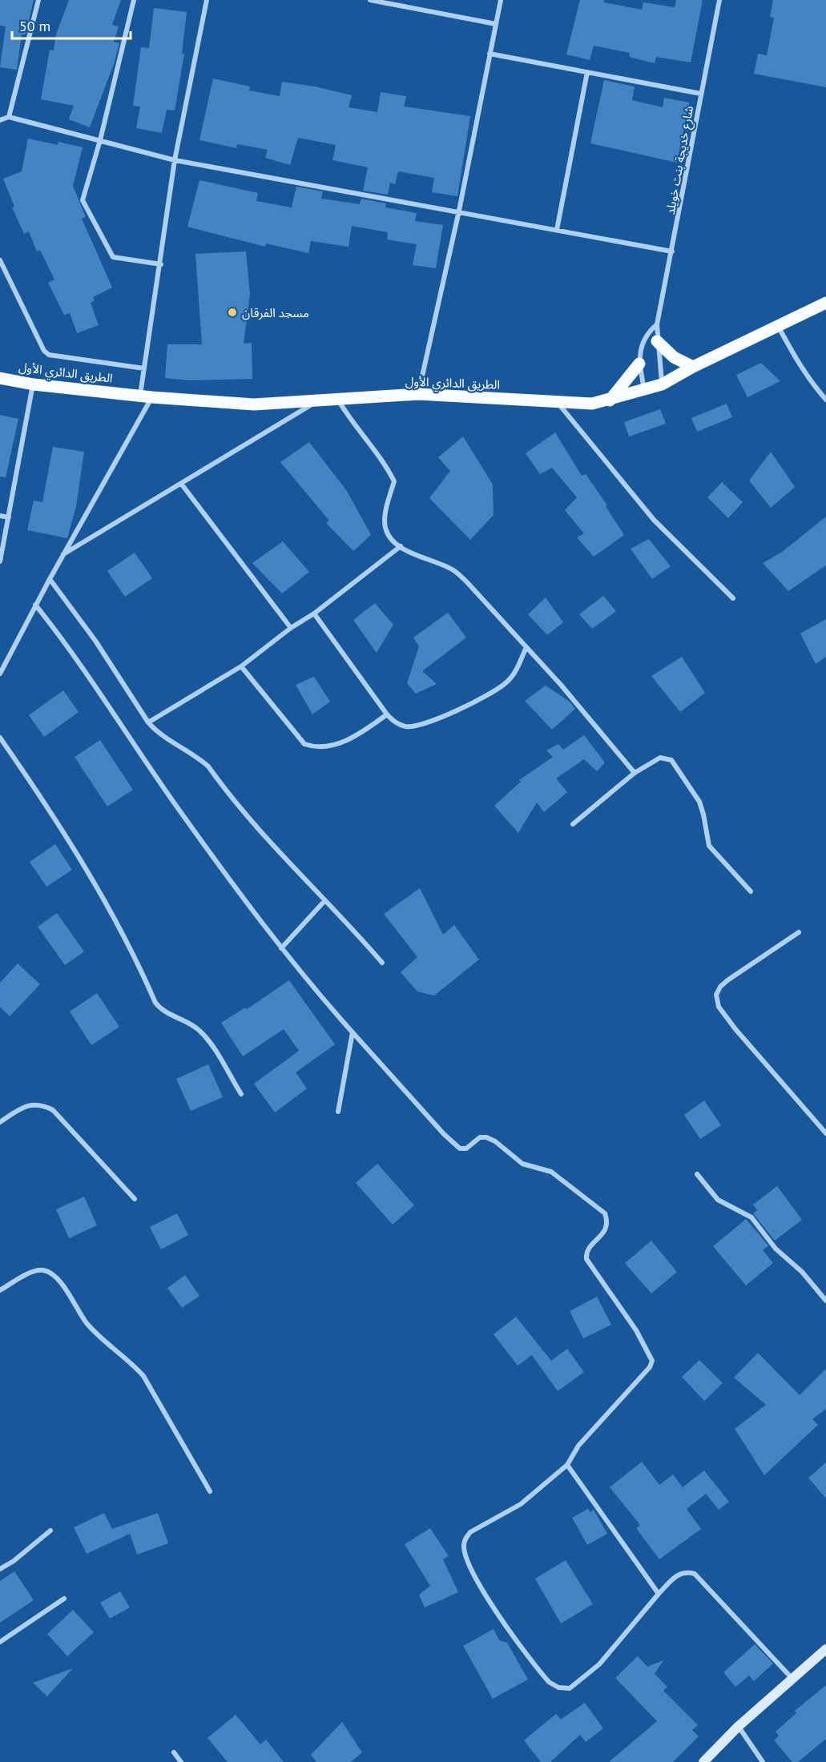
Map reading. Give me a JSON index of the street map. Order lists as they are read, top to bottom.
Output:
{
  "streets": {
    "main road": ["الطريق الدائري الأول"],
    "street": ["شارع خديجة بنت خويلد"]
  },
  "places": ["مسجد الفرقان"],
  "scale_bar": "50 m"
}
